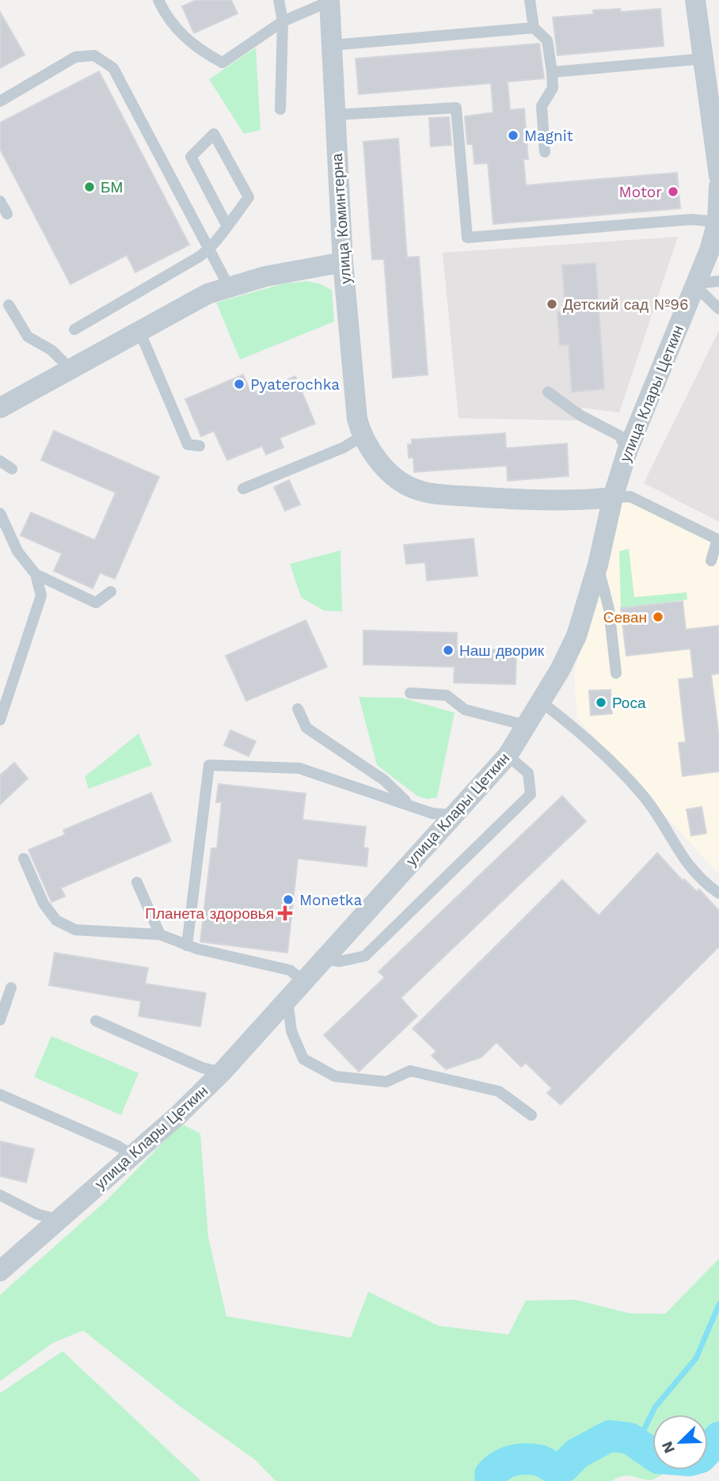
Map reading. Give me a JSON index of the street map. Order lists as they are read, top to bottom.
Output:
{
  "streets": {
    "street": ["улица Коминтерна", "улица Клары Цеткин"]
  },
  "places": {
    "other": [
      "Magnit",
      "БМ",
      "Motor",
      "Детский сад №96",
      "Pyaterochka",
      "Севан",
      "Наш дворик",
      "Роса",
      "Monetka"
    ],
    "health": ["Планета здоровья"]
  },
  "north": "bottom left"
}
